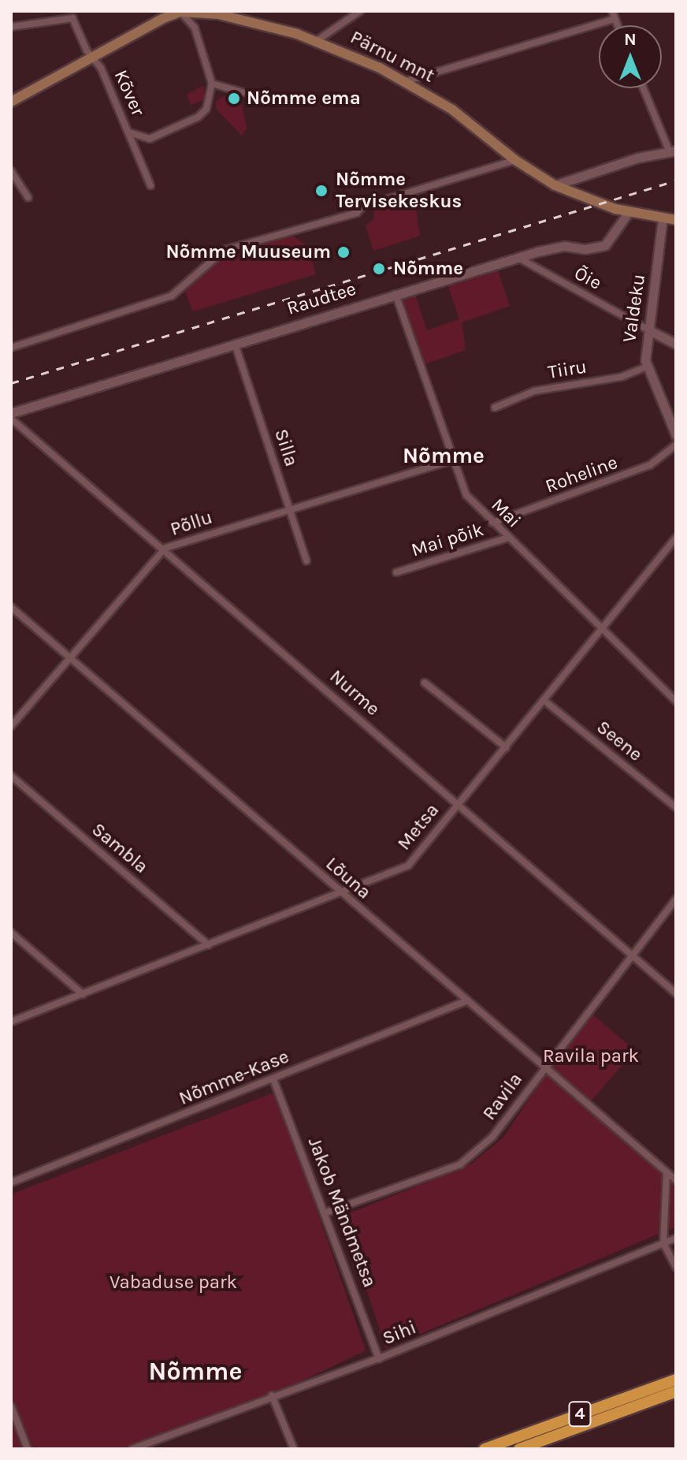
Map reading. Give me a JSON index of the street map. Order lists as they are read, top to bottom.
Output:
{
  "streets": {
    "highway": ["4"],
    "main road": ["Pärnu mnt"],
    "street": [
      "Kõver",
      "Õie",
      "Raudtee",
      "Valdeku",
      "Tiiru",
      "Silla",
      "Roheline",
      "Mai",
      "Põllu",
      "Mai põik",
      "Nurme",
      "Seene",
      "Metsa",
      "Sambla",
      "Lõuna",
      "Nõmme-Kase",
      "Ravila",
      "Jakob Mändmetsa",
      "Sihi"
    ]
  },
  "crossings": [
    ["Pärnu mnt", "Kõver"],
    ["Pärnu mnt", "Raudtee"],
    ["Pärnu mnt", "Valdeku"],
    ["Õie", "Raudtee"],
    ["Õie", "Valdeku"],
    ["Raudtee", "Silla"],
    ["Raudtee", "Mai"],
    ["Valdeku", "Tiiru"],
    ["Silla", "Põllu"],
    ["Roheline", "Mai"],
    ["Mai", "Põllu"],
    ["Mai", "Mai põik"],
    ["Mai", "Metsa"],
    ["Põllu", "Nurme"],
    ["Põllu", "Lõuna"],
    ["Nurme", "Metsa"],
    ["Nurme", "Ravila"],
    ["Seene", "Metsa"],
    ["Metsa", "Sambla"],
    ["Metsa", "Lõuna"],
    ["Lõuna", "Nõmme-Kase"],
    ["Lõuna", "Ravila"],
    ["Nõmme-Kase", "Jakob Mändmetsa"],
    ["Ravila", "Jakob Mändmetsa"],
    ["Jakob Mändmetsa", "Sihi"]
  ],
  "districts": ["Nõmme", "Nõmme"],
  "parks": ["Ravila park", "Vabaduse park"],
  "places": [
    "Nõmme ema",
    "Nõmme Tervisekeskus",
    "Nõmme Muuseum",
    "Nõmme"
  ],
  "north": "top"
}
